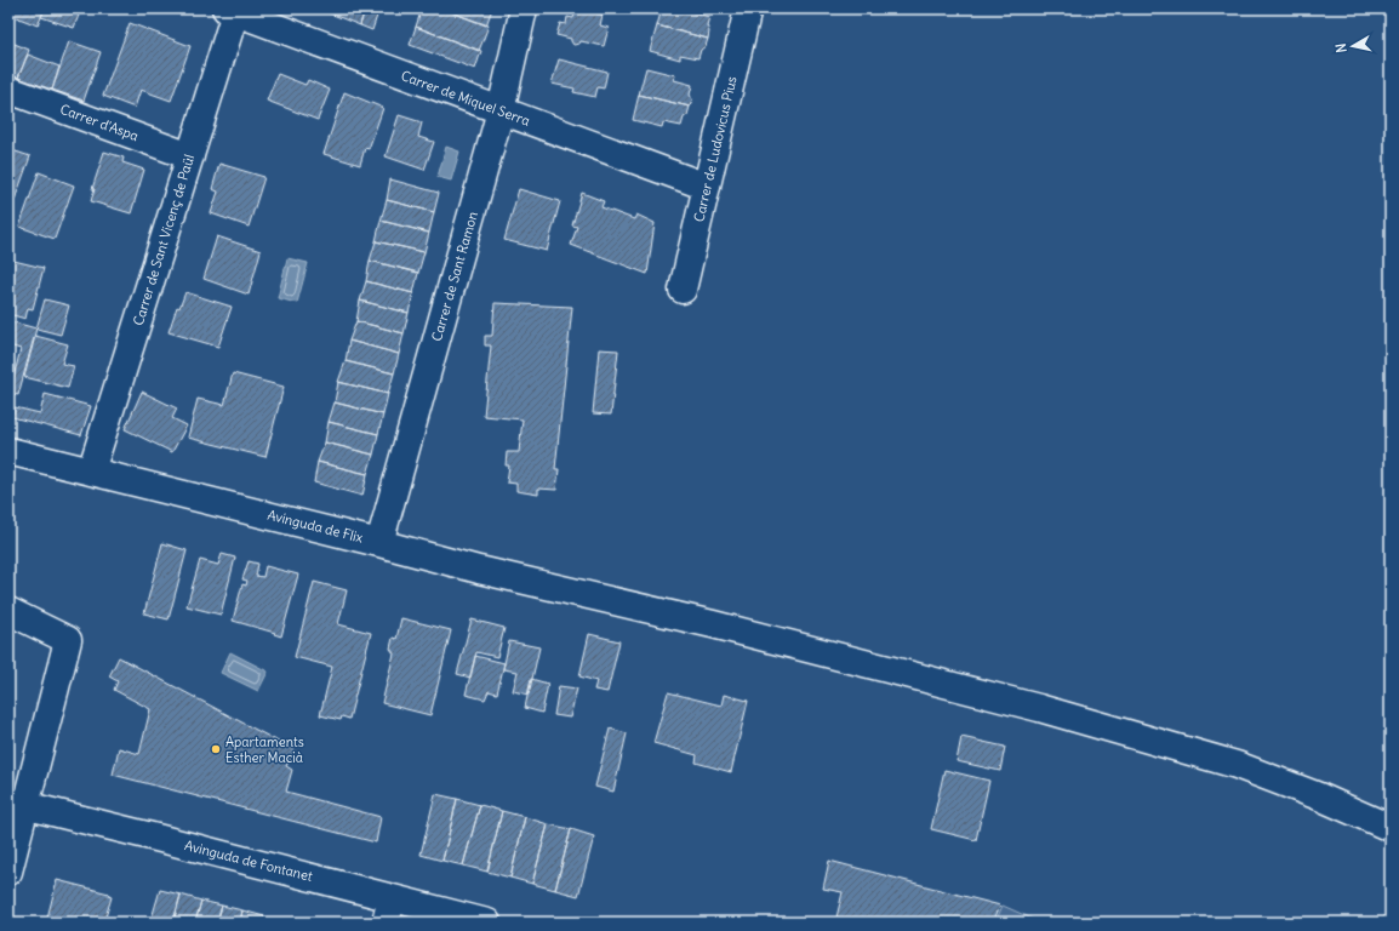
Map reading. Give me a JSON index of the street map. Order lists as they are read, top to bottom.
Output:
{
  "streets": {
    "street": [
      "Carrer de Miquel Serra",
      "Carrer d'Aspa",
      "Carrer de Ludovicus Pius",
      "Carrer de Sant Vicenç de Paül",
      "Carrer de Sant Ramon",
      "Avinguda de Flix",
      "Avinguda de Fontanet"
    ]
  },
  "crossings": [
    ["Carrer de Miquel Serra", "Carrer de Ludovicus Pius"],
    ["Carrer de Miquel Serra", "Carrer de Sant Vicenç de Paül"],
    ["Carrer de Miquel Serra", "Carrer de Sant Ramon"],
    ["Carrer d'Aspa", "Carrer de Sant Vicenç de Paül"],
    ["Carrer de Sant Vicenç de Paül", "Avinguda de Flix"],
    ["Carrer de Sant Ramon", "Avinguda de Flix"]
  ],
  "places": ["Apartaments Esther Macià"],
  "north": "left"
}
